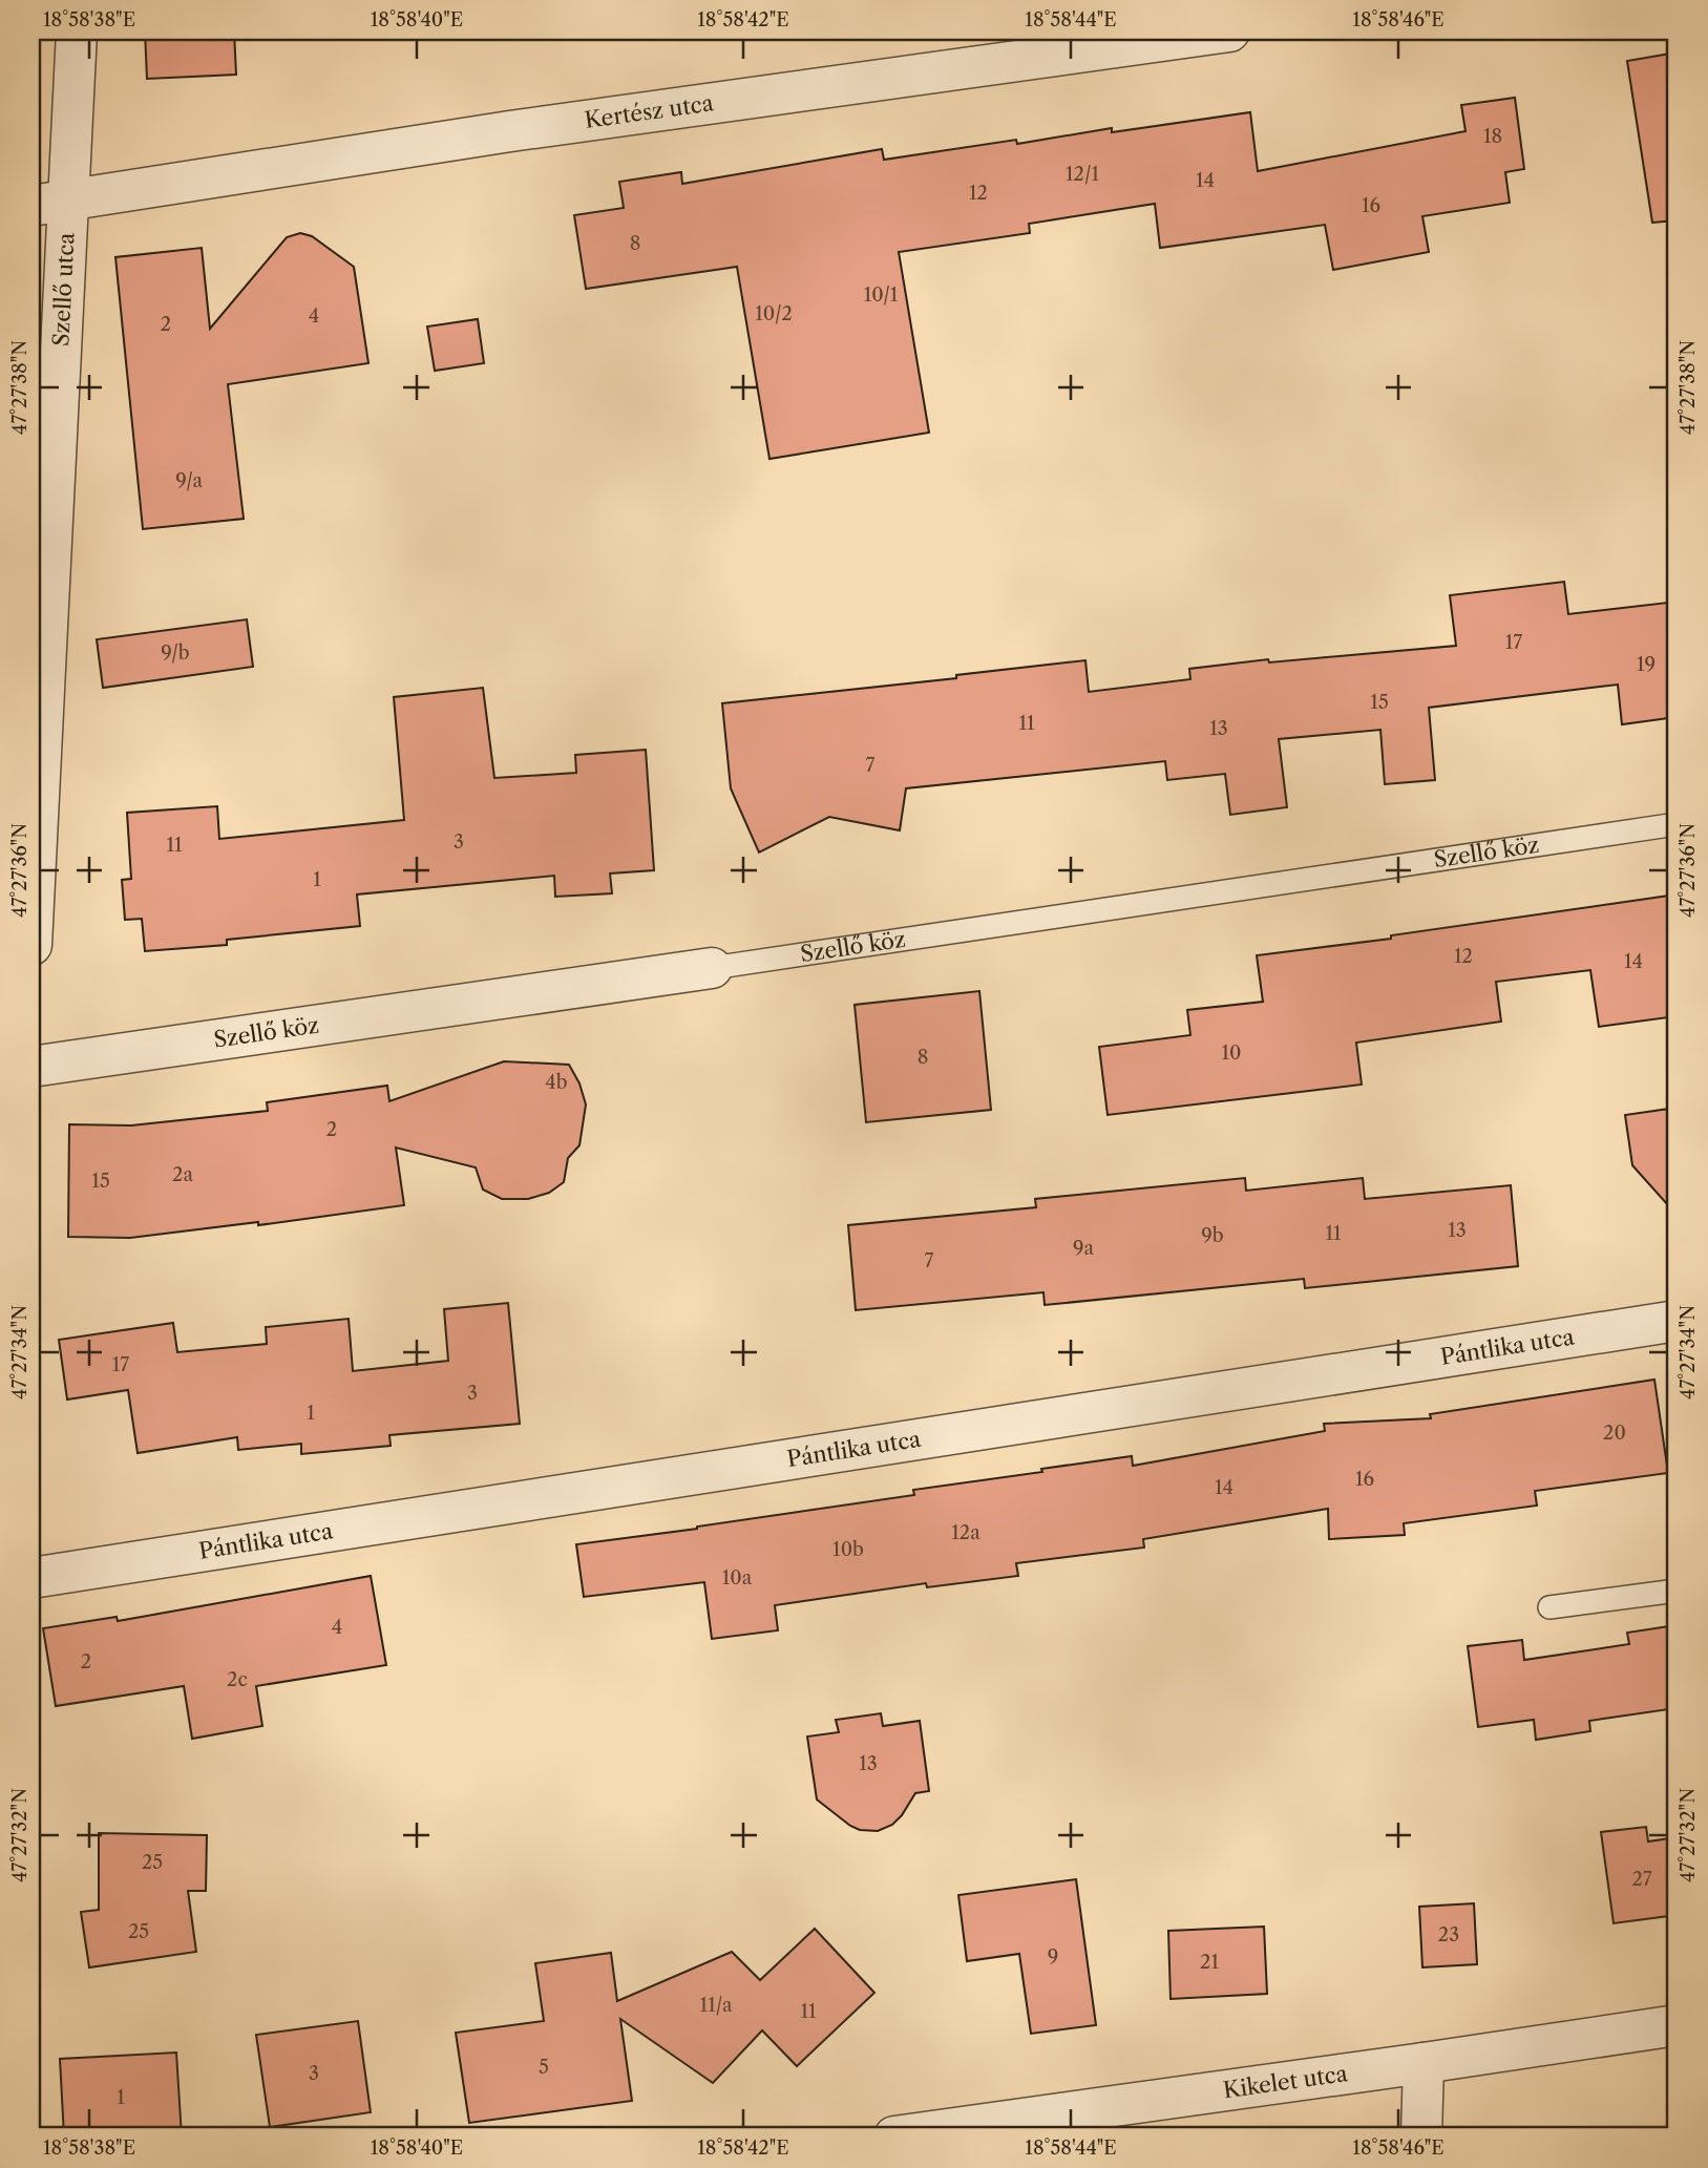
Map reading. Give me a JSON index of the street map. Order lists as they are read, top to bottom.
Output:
{
  "streets": {
    "street": [
      "Kertész utca",
      "Szellő utca",
      "Szellő köz",
      "Pántlika utca",
      "Kikelet utca"
    ]
  },
  "crossings": [
    ["Kertész utca", "Szellő utca"]
  ],
  "house_numbers": [
    "18",
    "12/1",
    "14",
    "12",
    "16",
    "8",
    "10/1",
    "10/2",
    "4",
    "2",
    "9/a",
    "17",
    "9/b",
    "19",
    "15",
    "11",
    "13",
    "7",
    "3",
    "11",
    "1",
    "12",
    "14",
    "10",
    "8",
    "4b",
    "2",
    "2a",
    "15",
    "13",
    "11",
    "9b",
    "9a",
    "7",
    "17",
    "3",
    "1",
    "20",
    "16",
    "14",
    "12a",
    "10b",
    "10a",
    "4",
    "2",
    "2c",
    "13",
    "25",
    "27",
    "25",
    "23",
    "9",
    "21",
    "11/a",
    "11",
    "5",
    "3",
    "1"
  ],
  "coordinates": [
    "18°58'38\"E",
    "18°58'40\"E",
    "18°58'42\"E",
    "18°58'44\"E",
    "18°58'46\"E",
    "47°27'38\"N",
    "47°27'36\"N",
    "47°27'34\"N",
    "47°27'32\"N"
  ]
}
